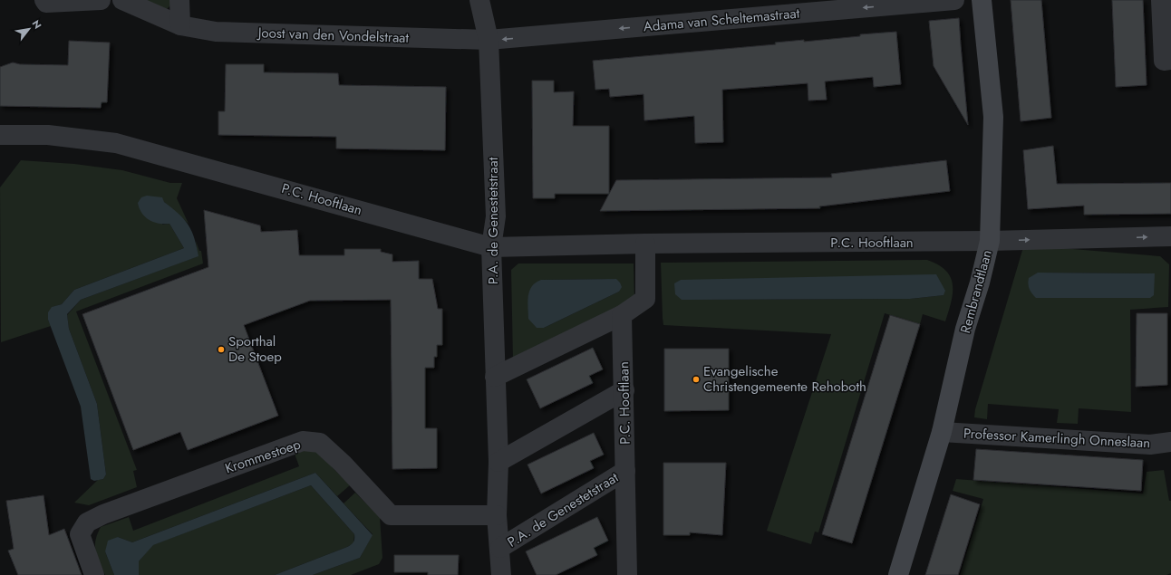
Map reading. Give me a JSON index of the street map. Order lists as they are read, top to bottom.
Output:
{
  "streets": {
    "street": [
      "Adama van Scheltemastraat",
      "Joost van den Vondelstraat",
      "P.C. Hooftlaan",
      "P.A. de Genestetstraat",
      "Rembrandtlaan",
      "Professor Kamerlingh Onneslaan",
      "Krommestoep"
    ]
  },
  "crossings": [
    ["Adama van Scheltemastraat", "Joost van den Vondelstraat"],
    ["Adama van Scheltemastraat", "P.A. de Genestetstraat"],
    ["Joost van den Vondelstraat", "P.A. de Genestetstraat"],
    ["P.C. Hooftlaan", "P.A. de Genestetstraat"],
    ["P.C. Hooftlaan", "Rembrandtlaan"],
    ["P.A. de Genestetstraat", "Krommestoep"],
    ["Rembrandtlaan", "Professor Kamerlingh Onneslaan"]
  ],
  "one_way": ["Adama van Scheltemastraat"],
  "places": ["Sporthal De Stoep", "Evangelische Christengemeente Rehoboth"],
  "north": "top right"
}
